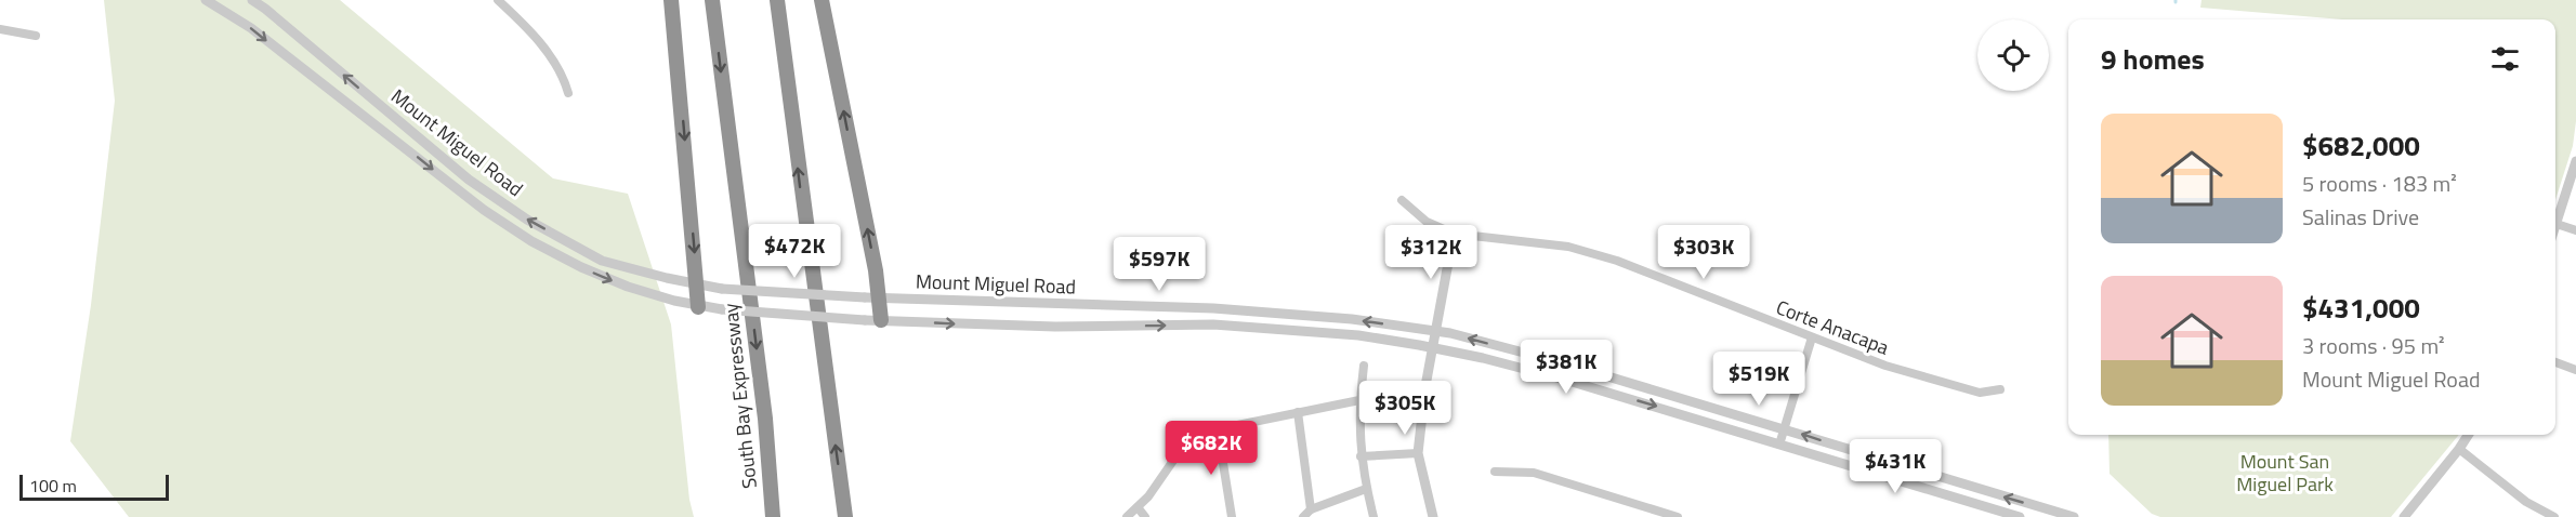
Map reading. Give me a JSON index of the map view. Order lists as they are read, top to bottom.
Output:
{
  "streets": {
    "highway": ["South Bay Expressway"],
    "street": ["Mount Miguel Road", "Corte Anacapa"]
  },
  "parks": ["Mount San Miguel Park"],
  "scale_bar": "100 m",
  "page": {
    "heading": "9 homes",
    "list": [
      {
        "name": "$682,000",
        "note": "5 rooms · 183 m² · Salinas Drive"
      },
      {
        "name": "$431,000",
        "note": "3 rooms · 95 m² · Mount Miguel Road"
      }
    ],
    "price": [
      "$472K",
      "$312K",
      "$303K",
      "$597K",
      "$381K",
      "$519K",
      "$305K",
      "$682K",
      "$431K"
    ],
    "scale": "100 m"
  }
}
